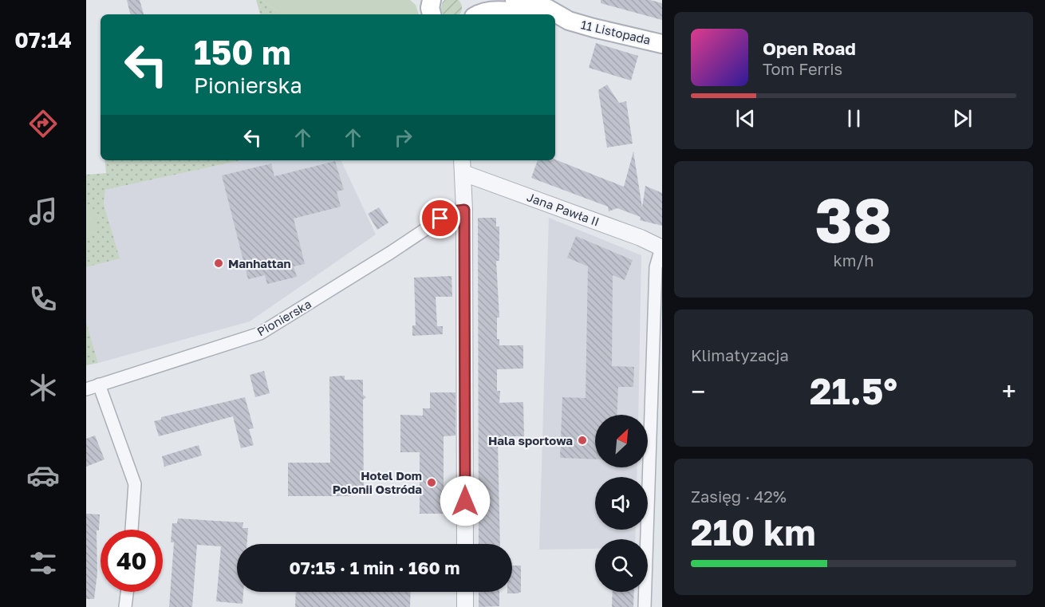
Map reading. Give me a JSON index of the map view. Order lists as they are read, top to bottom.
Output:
{
  "streets": {
    "main road": ["11 Listopada"],
    "street": ["Jana Pawła II", "Pionierska"]
  },
  "places": ["Manhattan", "Hala sportowa", "Hotel Dom Polonii Ostróda"],
  "north": "top right",
  "page": {
    "tabs": "07:14",
    "turn": ["150 m", "Pionierska"],
    "song": ["Open Road", "Tom Ferris"],
    "tile": [
      ["38", "km/h"],
      "Klimatyzacja",
      ["Zasięg · 42%", "210 km"]
    ],
    "heat": ["−", "21.5°", "+"],
    "limit": "40",
    "trip": "07:15 · 1 min · 160 m"
  }
}
